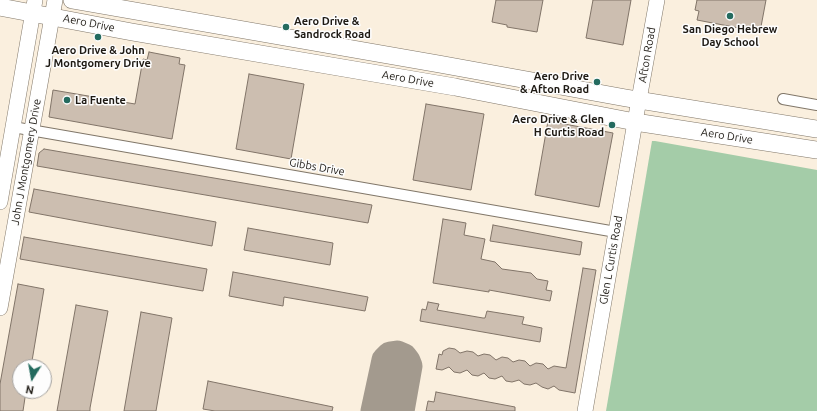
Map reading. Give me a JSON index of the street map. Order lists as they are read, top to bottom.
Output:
{
  "streets": {
    "main road": ["Aero Drive"],
    "street": [
      "Afton Road",
      "John J Montgomery Drive",
      "Gibbs Drive",
      "Glen L Curtis Road"
    ]
  },
  "crossings": [
    ["Aero Drive", "Afton Road"],
    ["Aero Drive", "John J Montgomery Drive"],
    ["Aero Drive", "Glen L Curtis Road"],
    ["Afton Road", "Glen L Curtis Road"],
    ["John J Montgomery Drive", "Gibbs Drive"],
    ["Gibbs Drive", "Glen L Curtis Road"]
  ],
  "places": [
    "San Diego Hebrew Day School",
    "Aero Drive & Sandrock Road",
    "Aero Drive & John J Montgomery Drive",
    "Aero Drive & Afton Road",
    "La Fuente",
    "Aero Drive & Glen H Curtis Road"
  ],
  "north": "bottom"
}
